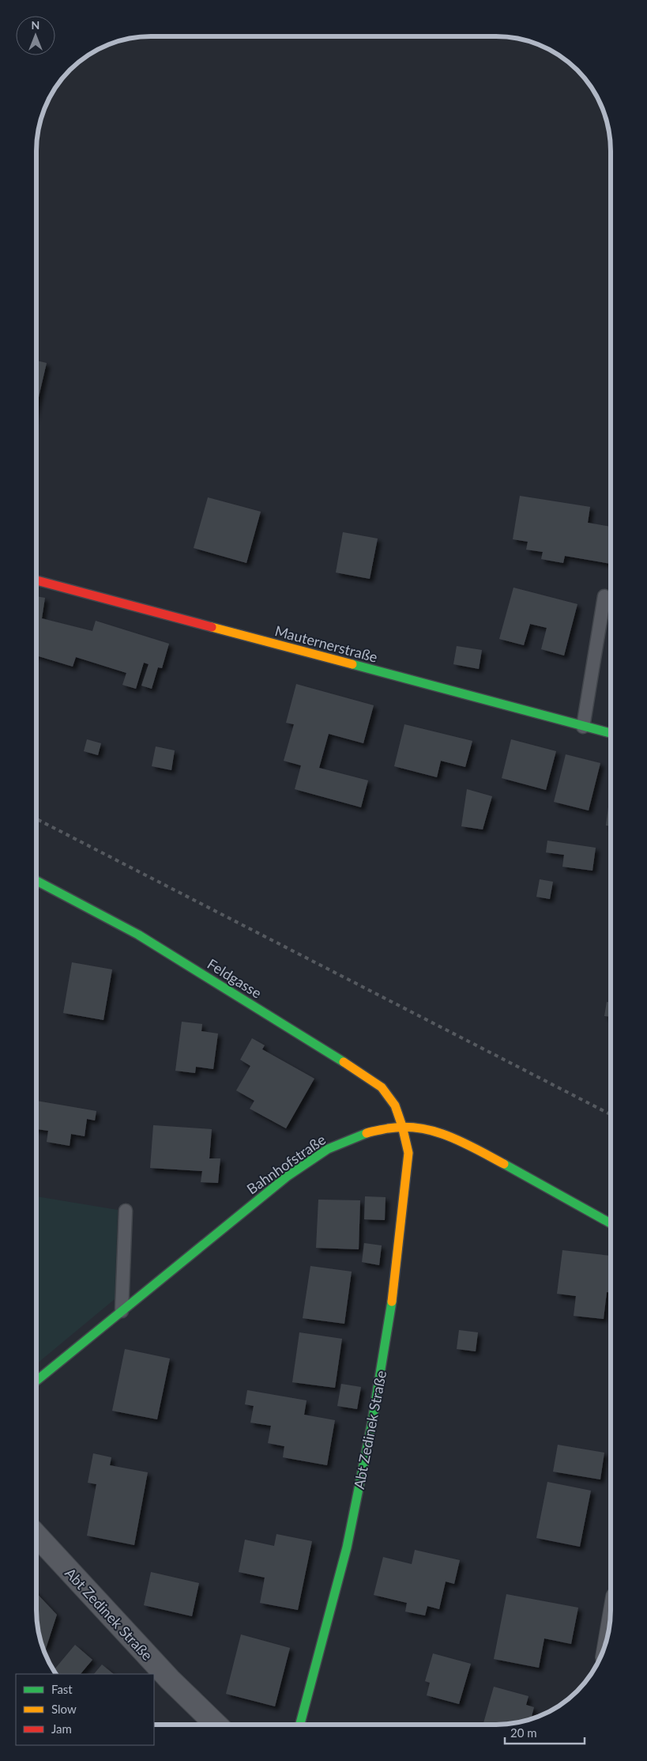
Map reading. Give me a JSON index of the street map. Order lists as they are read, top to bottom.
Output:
{
  "streets": {
    "street": [
      "Mauternerstraße",
      "Feldgasse",
      "Bahnhofstraße",
      "Abt Zedinek Straße"
    ]
  },
  "crossings": [
    ["Feldgasse", "Bahnhofstraße"],
    ["Feldgasse", "Abt Zedinek Straße"],
    ["Bahnhofstraße", "Abt Zedinek Straße"]
  ],
  "legend": ["Fast", "Slow", "Jam"],
  "scale_bar": "20 m",
  "north": "top"
}
